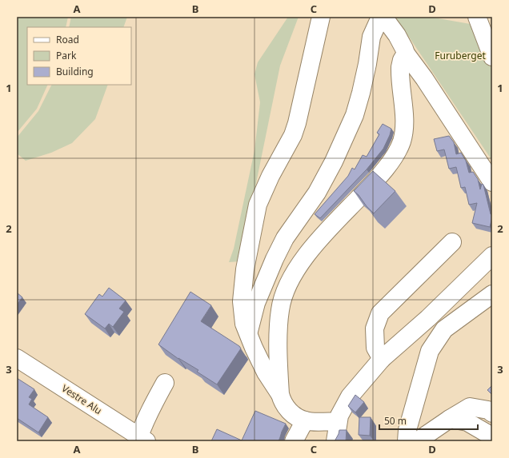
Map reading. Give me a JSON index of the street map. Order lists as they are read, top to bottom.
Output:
{
  "streets": {
    "street": ["Vestre Alu"]
  },
  "parks": ["Furuberget"],
  "legend": ["Road", "Park", "Building"],
  "scale_bar": "50 m",
  "grid": {
    "columns": [
      "A",
      "B",
      "C",
      "D"
    ],
    "rows": ["1", "2", "3"]
  }
}
